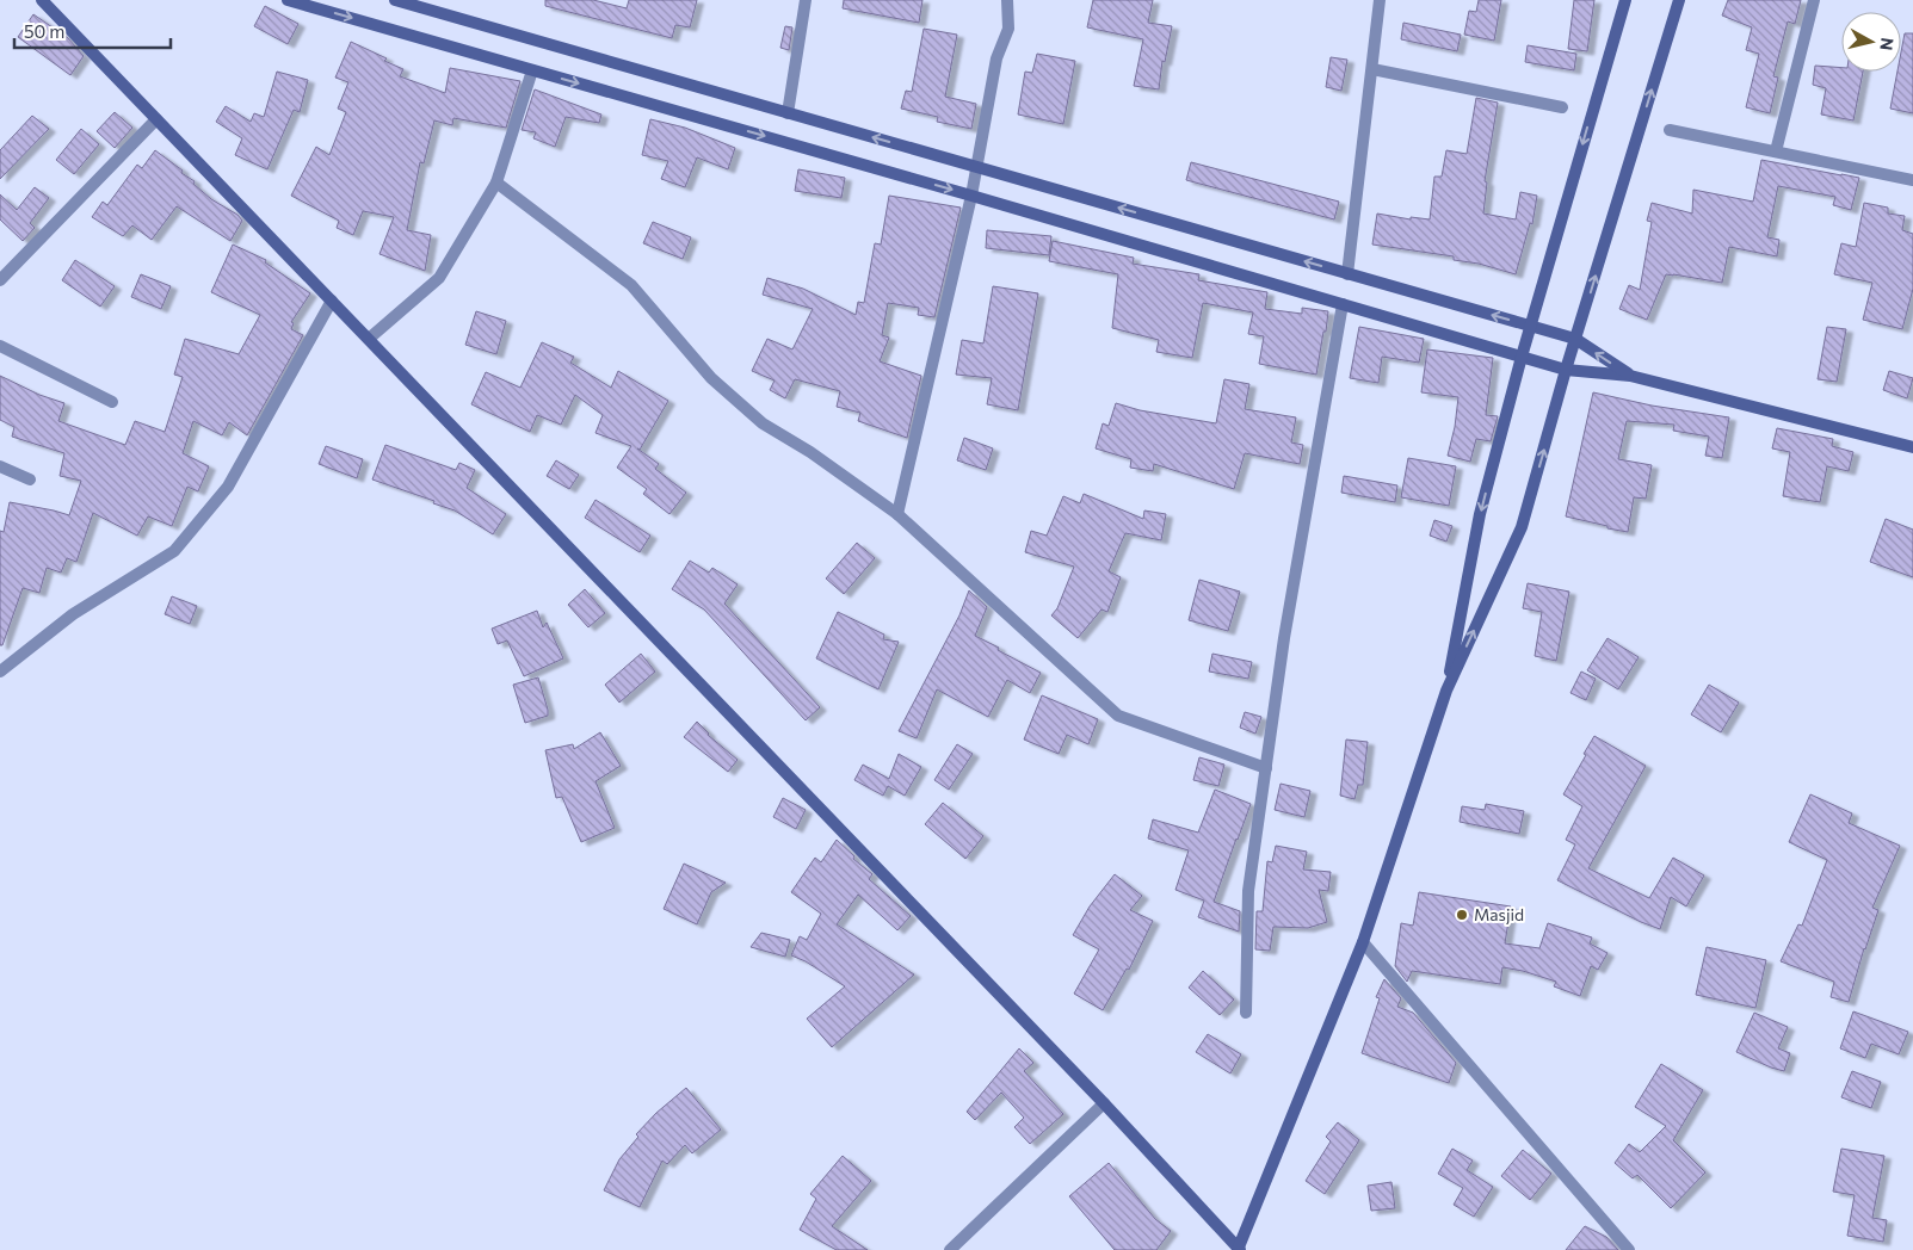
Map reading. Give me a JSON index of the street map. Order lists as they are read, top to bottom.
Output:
{
  "places": ["Masjid"],
  "scale_bar": "50 m",
  "north": "right"
}
